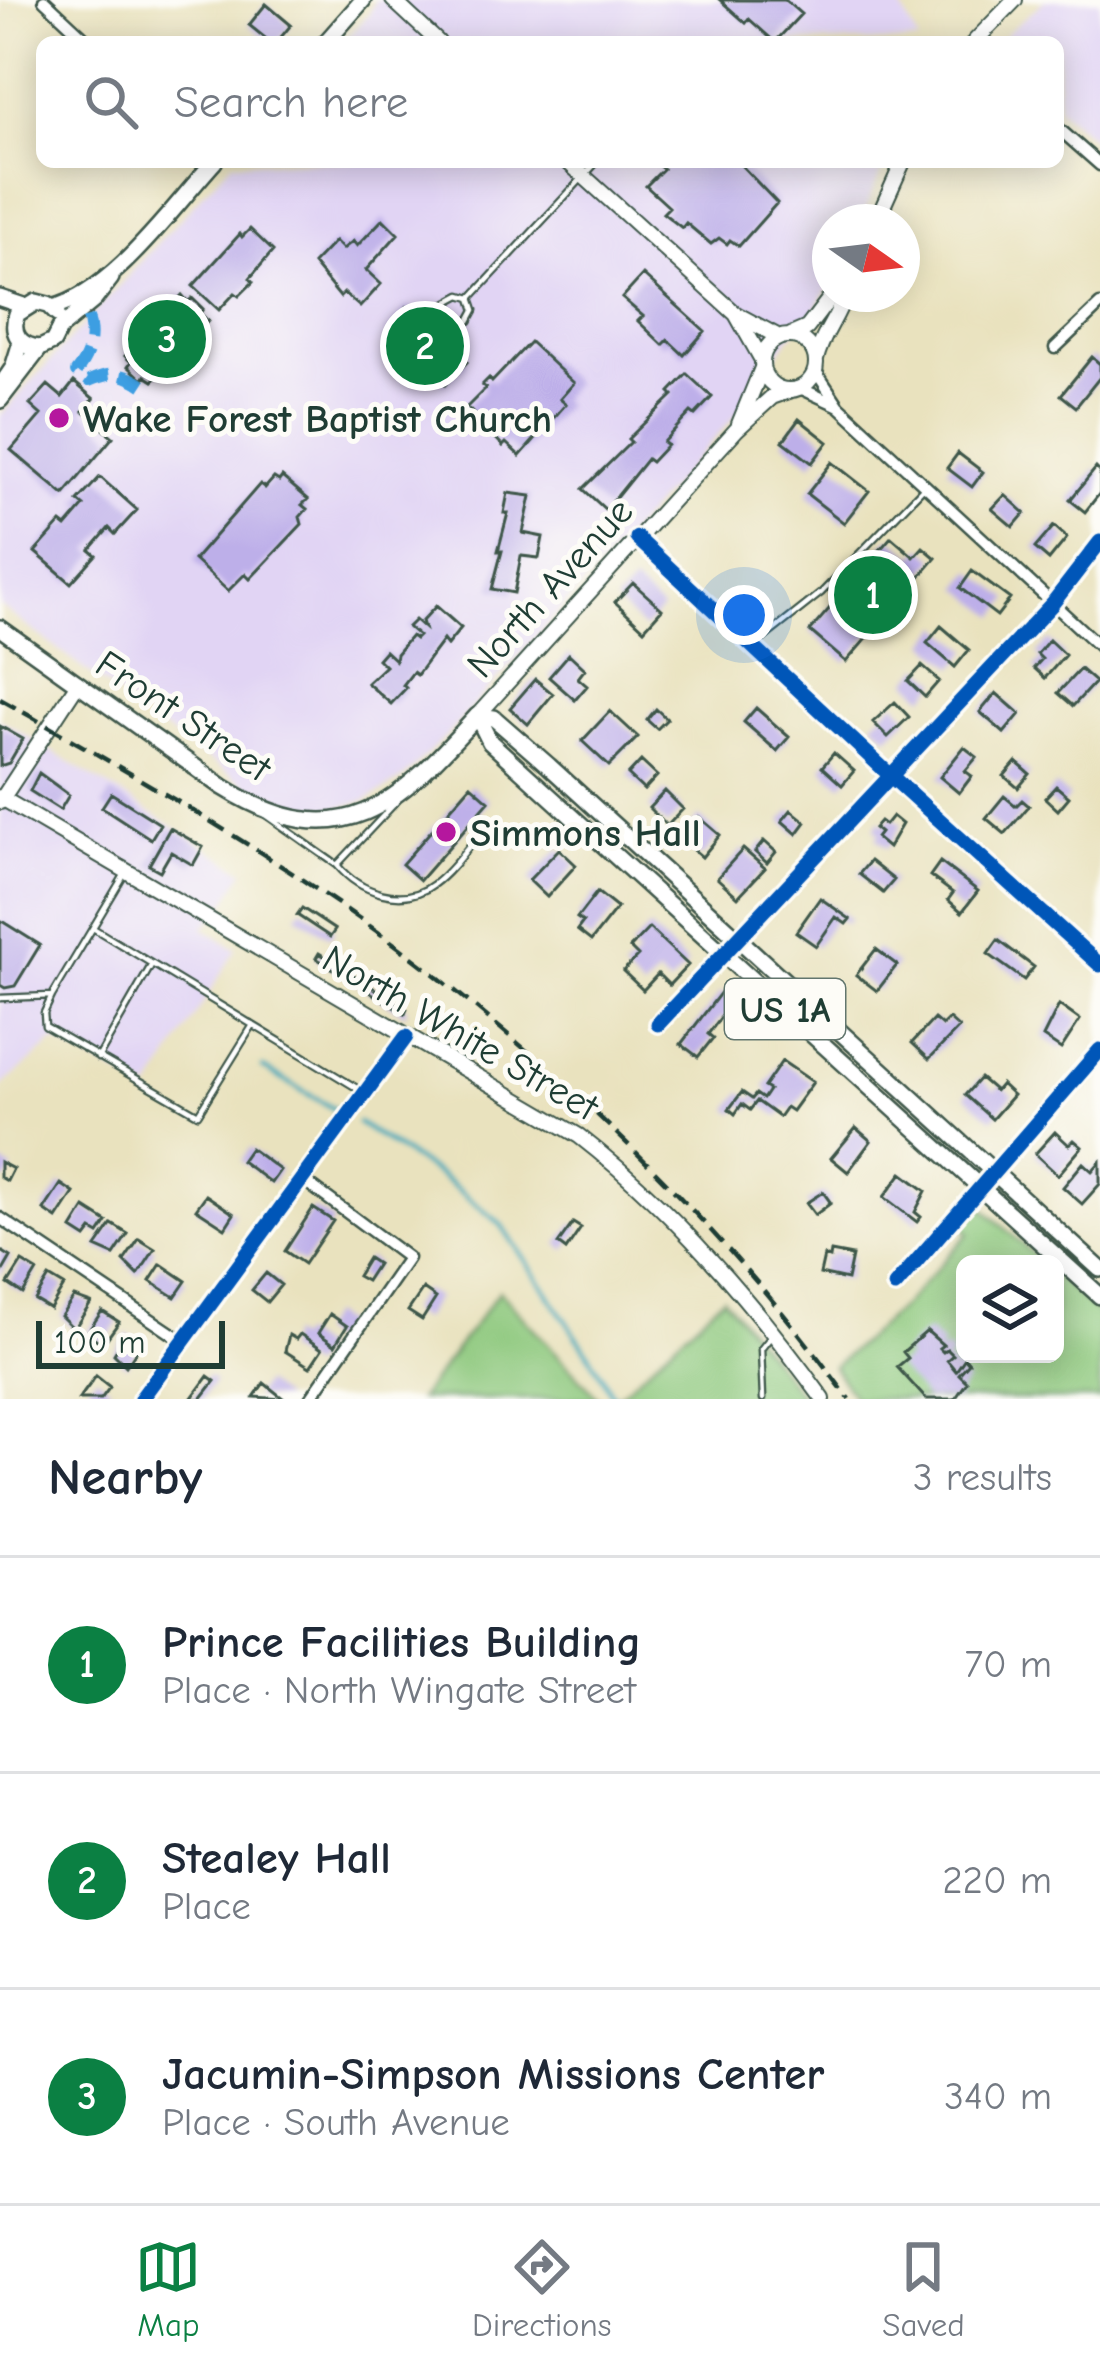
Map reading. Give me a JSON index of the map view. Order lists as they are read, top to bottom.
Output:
{
  "streets": {
    "main road": ["North Avenue", "Front Street", "US 1A"],
    "street": ["North White Street"]
  },
  "crossings": [
    ["North Avenue", "Front Street"],
    ["North Avenue", "US 1A"]
  ],
  "places": ["Wake Forest Baptist Church", "Simmons Hall"],
  "scale_bar": "100 m",
  "north": "right",
  "page": {
    "search": "Search here",
    "pins": ["3", "2", "1"],
    "scale": "100 m",
    "heading": ["Nearby", "3 results"],
    "list": [
      {
        "mark": "1",
        "name": "Prince Facilities Building",
        "note": "Place · North Wingate Street",
        "value": "70 m"
      },
      {
        "mark": "2",
        "name": "Stealey Hall",
        "note": "Place",
        "value": "220 m"
      },
      {
        "mark": "3",
        "name": "Jacumin-Simpson Missions Center",
        "note": "Place · South Avenue",
        "value": "340 m"
      }
    ],
    "nav": ["Map", "Directions", "Saved"]
  }
}
